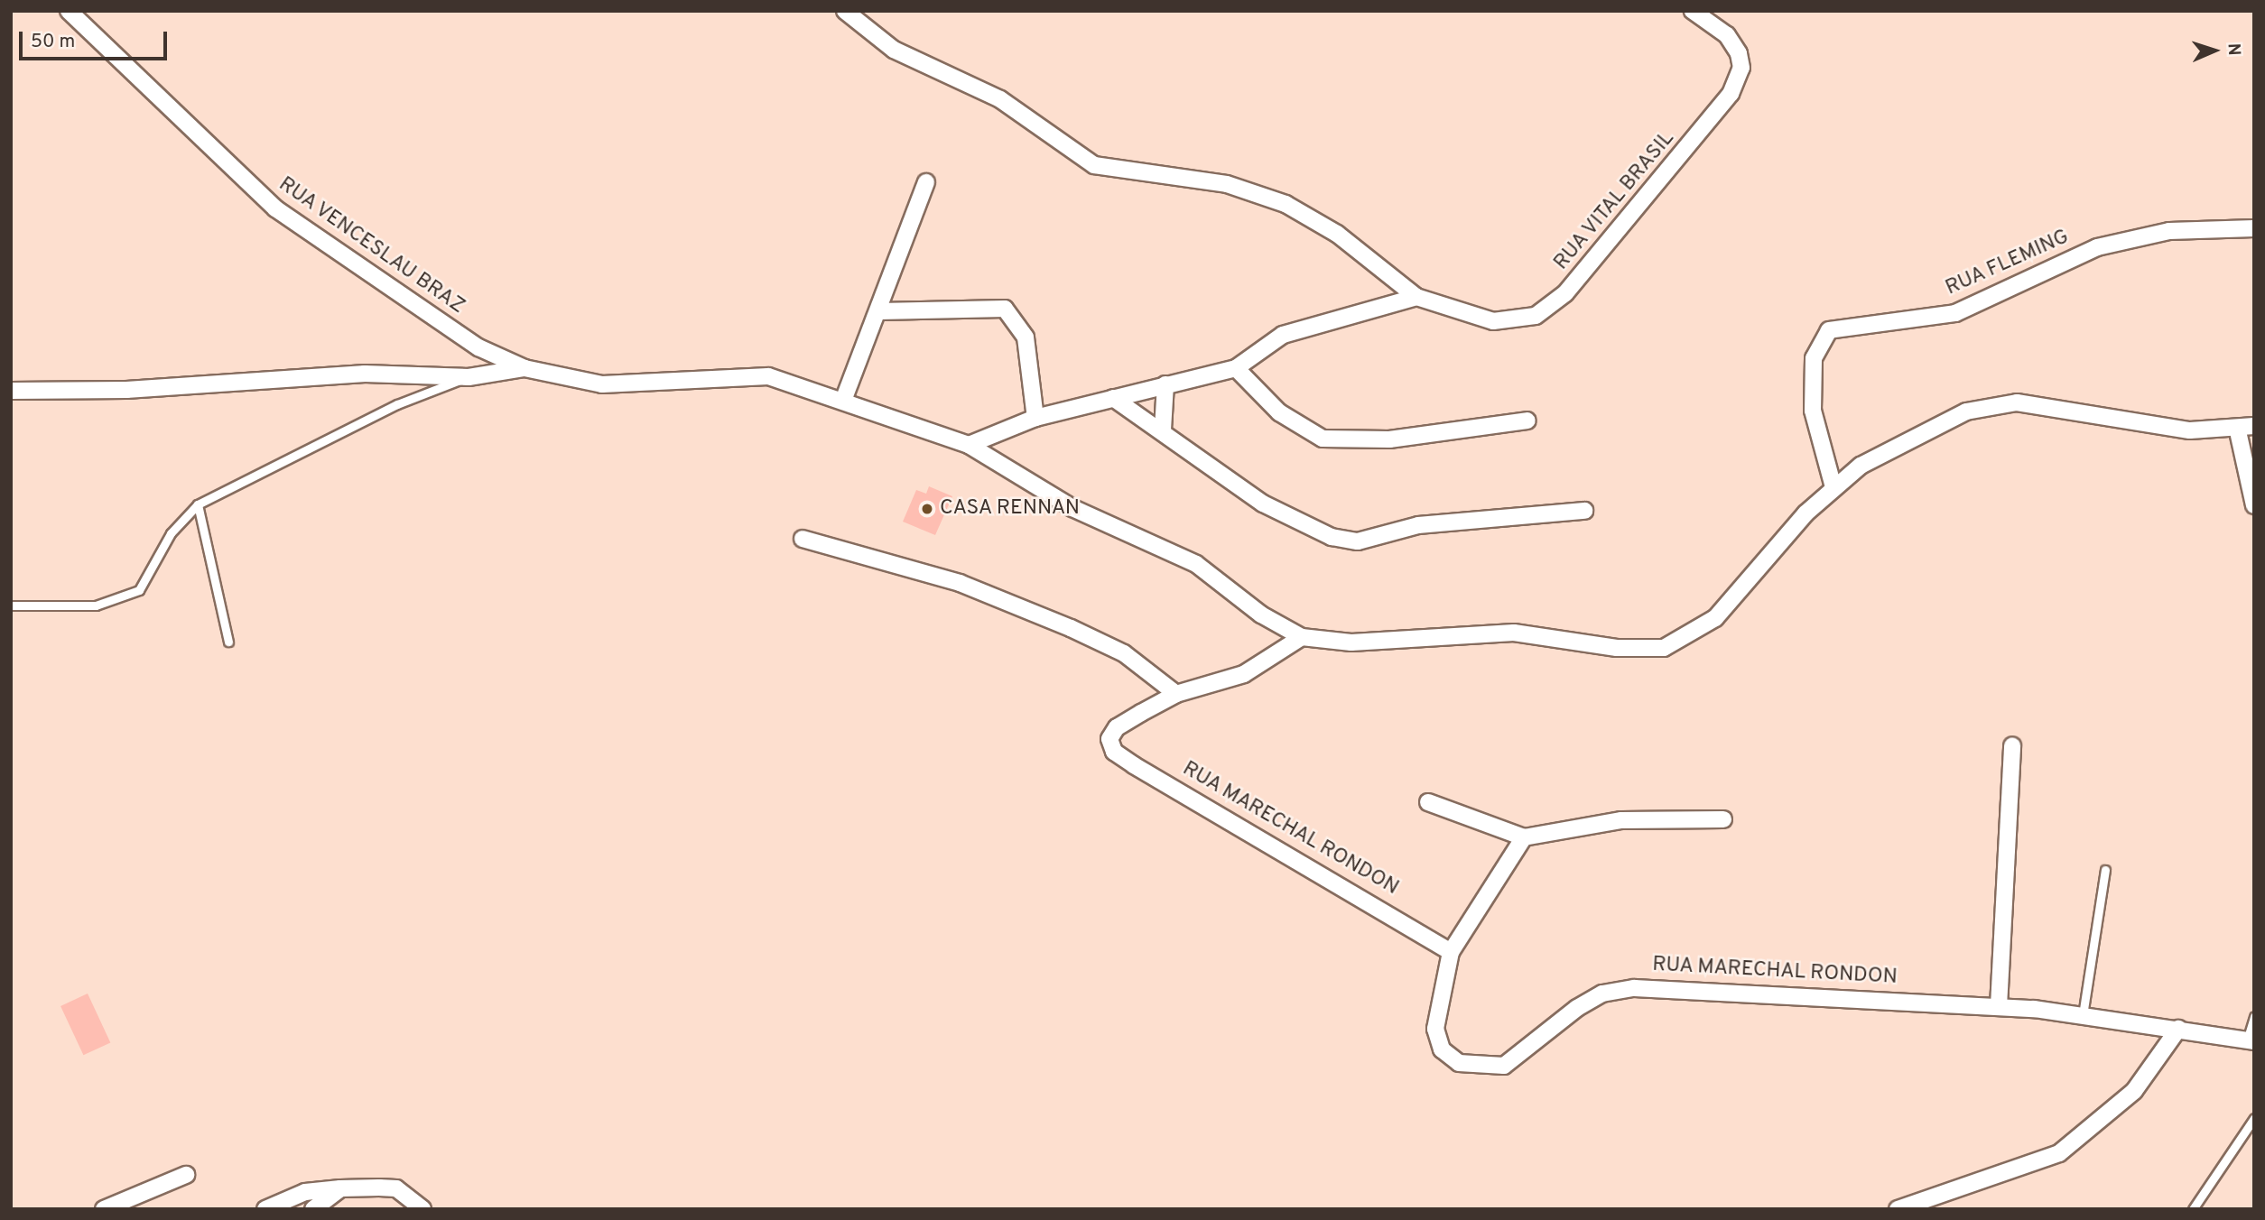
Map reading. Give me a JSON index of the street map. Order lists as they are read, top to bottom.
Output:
{
  "streets": {
    "street": [
      "RUA VITAL BRASIL",
      "RUA VENCESLAU BRAZ",
      "RUA FLEMING",
      "RUA MARECHAL RONDON"
    ]
  },
  "crossings": [
    ["RUA VENCESLAU BRAZ", "RUA FLEMING"],
    ["RUA VENCESLAU BRAZ", "RUA MARECHAL RONDON"]
  ],
  "places": ["CASA RENNAN"],
  "scale_bar": "50 m",
  "north": "right"
}
